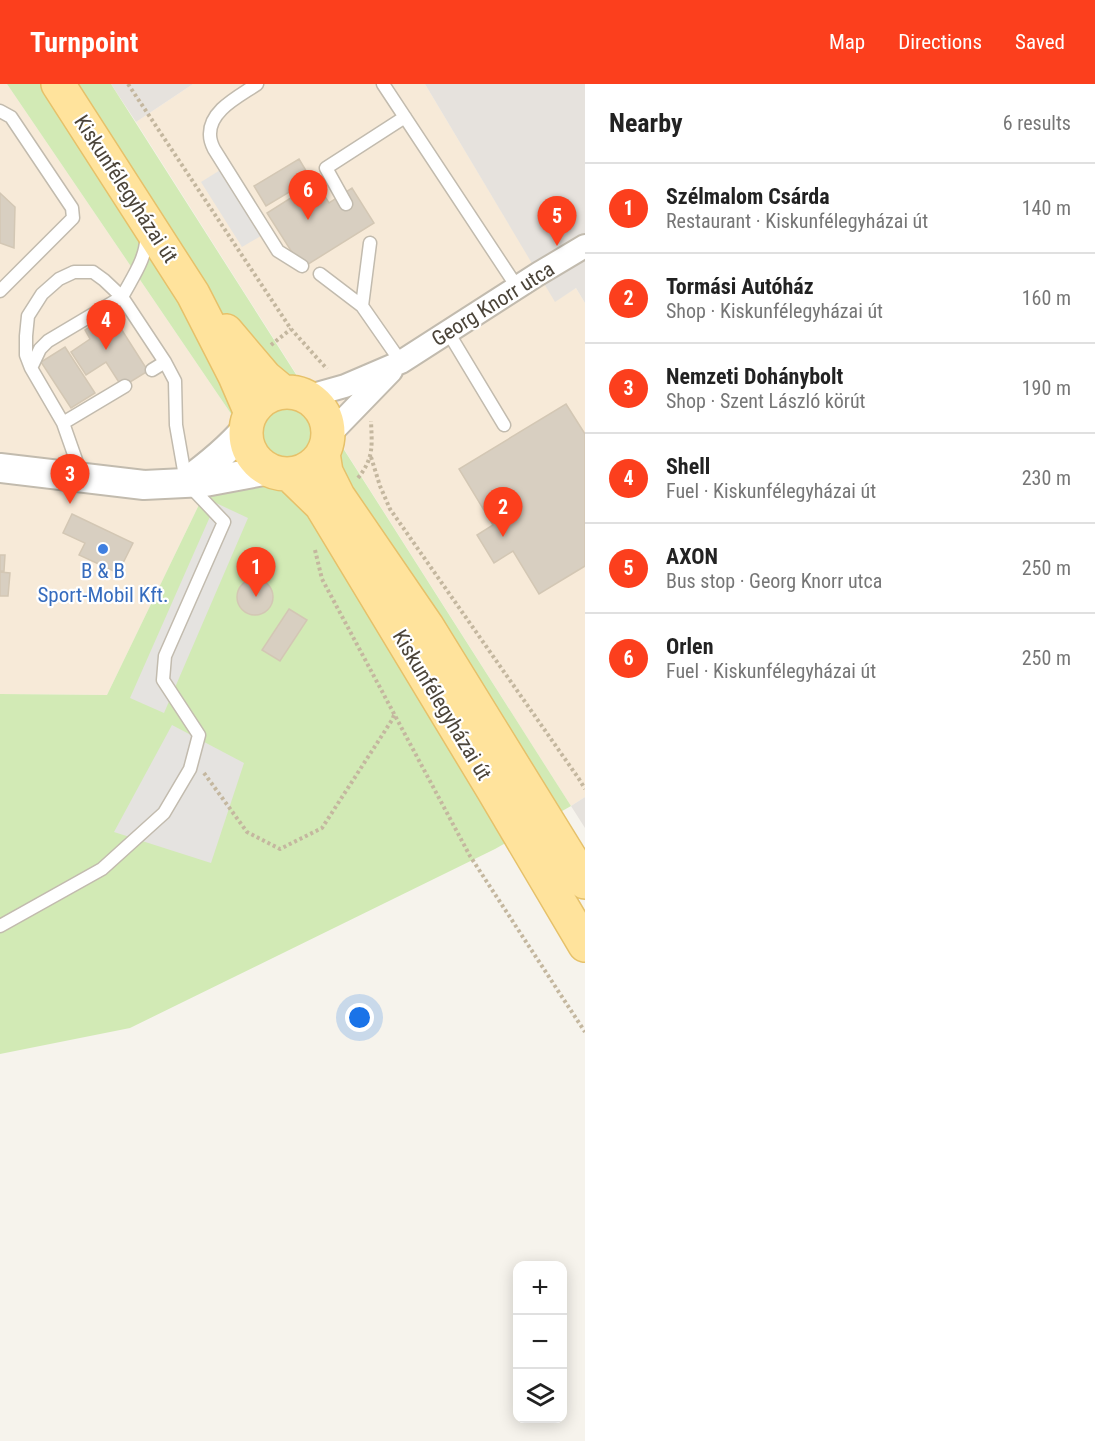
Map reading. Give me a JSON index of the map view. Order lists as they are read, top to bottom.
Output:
{
  "streets": {
    "main road": ["Kiskunfélegyházai út"],
    "street": ["Georg Knorr utca"]
  },
  "crossings": [
    ["Kiskunfélegyházai út", "Georg Knorr utca"]
  ],
  "places": ["B & B Sport-Mobil Kft."],
  "page": {
    "header": "Turnpoint",
    "nav": ["Map", "Directions", "Saved"],
    "heading": ["Nearby", "6 results"],
    "list": [
      {
        "mark": "1",
        "name": "Szélmalom Csárda",
        "note": "Restaurant · Kiskunfélegyházai út",
        "value": "140 m"
      },
      {
        "mark": "2",
        "name": "Tormási Autóház",
        "note": "Shop · Kiskunfélegyházai út",
        "value": "160 m"
      },
      {
        "mark": "3",
        "name": "Nemzeti Dohánybolt",
        "note": "Shop · Szent László körút",
        "value": "190 m"
      },
      {
        "mark": "4",
        "name": "Shell",
        "note": "Fuel · Kiskunfélegyházai út",
        "value": "230 m"
      },
      {
        "mark": "5",
        "name": "AXON",
        "note": "Bus stop · Georg Knorr utca",
        "value": "250 m"
      },
      {
        "mark": "6",
        "name": "Orlen",
        "note": "Fuel · Kiskunfélegyházai út",
        "value": "250 m"
      }
    ],
    "pins": [
      "6",
      "5",
      "4",
      "3",
      "2",
      "1"
    ],
    "map_buttons": ["+", "−"]
  }
}
